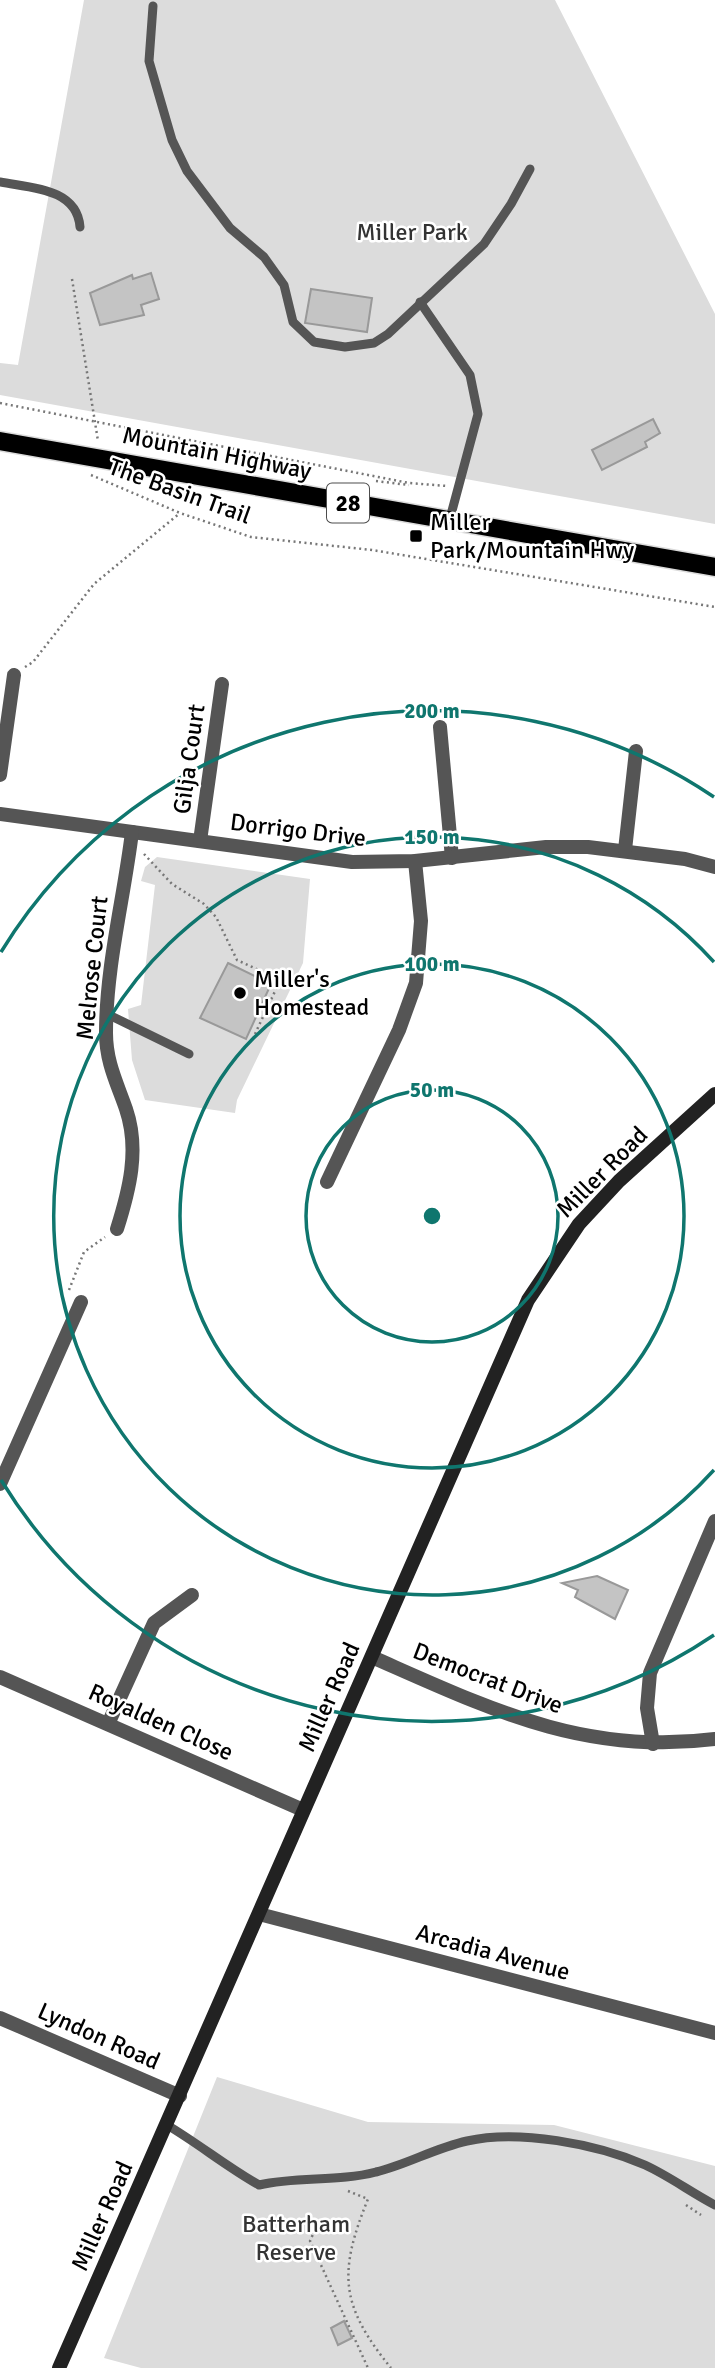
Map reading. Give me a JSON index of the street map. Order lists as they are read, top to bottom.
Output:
{
  "streets": {
    "main road": ["Mountain Highway", "28", "Miller Road"],
    "street": [
      "Gilja Court",
      "Dorrigo Drive",
      "Melrose Court",
      "Democrat Drive",
      "Royalden Close",
      "Arcadia Avenue",
      "Lyndon Road"
    ],
    "path": ["The Basin Trail"]
  },
  "crossings": [
    ["Gilja Court", "Dorrigo Drive"],
    ["Dorrigo Drive", "Melrose Court"],
    ["Miller Road", "Democrat Drive"],
    ["Miller Road", "Royalden Close"],
    ["Miller Road", "Arcadia Avenue"],
    ["Miller Road", "Lyndon Road"]
  ],
  "parks": ["Miller Park", "Batterham Reserve"],
  "places": {
    "transit": ["Miller Park/Mountain Hwy"],
    "other": ["Miller's Homestead"]
  },
  "rings": [
    "200 m",
    "150 m",
    "100 m",
    "50 m"
  ]
}
